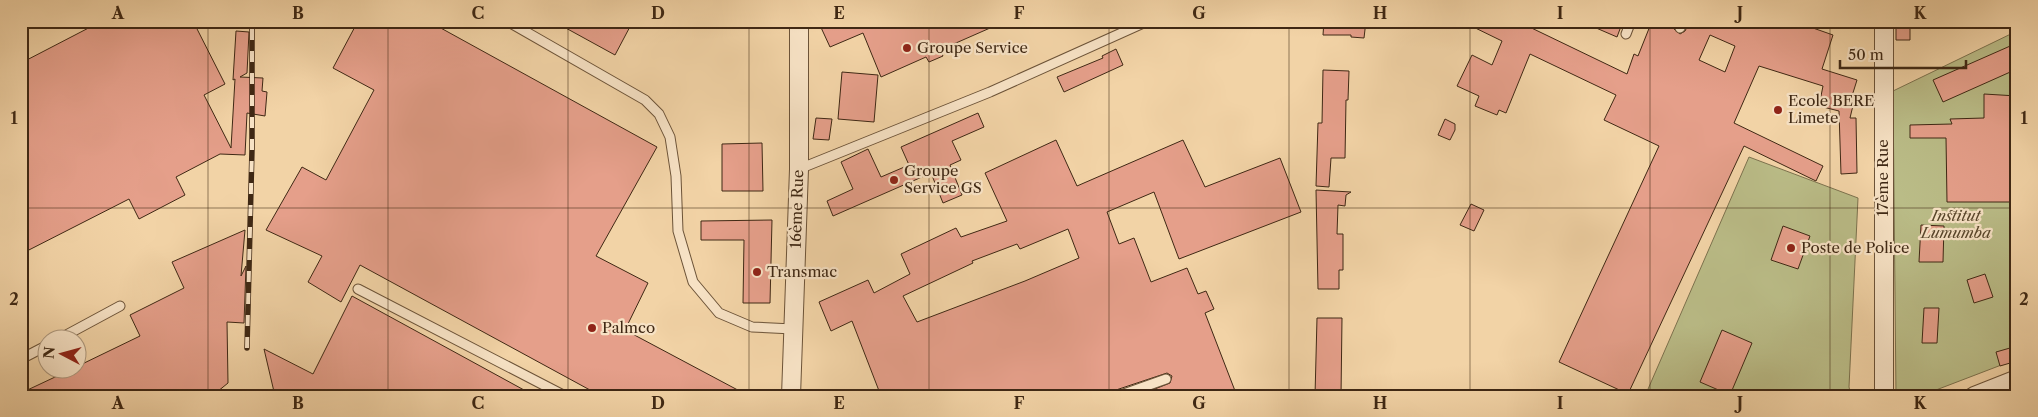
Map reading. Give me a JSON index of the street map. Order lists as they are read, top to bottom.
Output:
{
  "streets": {
    "street": ["17ème Rue", "16ème Rue"]
  },
  "parks": ["Institut Lumumba"],
  "places": [
    "Groupe Service",
    "Ecole BERE Limete",
    "Groupe Service GS",
    "Poste de Police",
    "Transmac",
    "Palmco"
  ],
  "scale_bar": "50 m",
  "north": "left",
  "grid": {
    "columns": [
      "A",
      "B",
      "C",
      "D",
      "E",
      "F",
      "G",
      "H",
      "I",
      "J",
      "K"
    ],
    "rows": ["1", "2"]
  }
}
